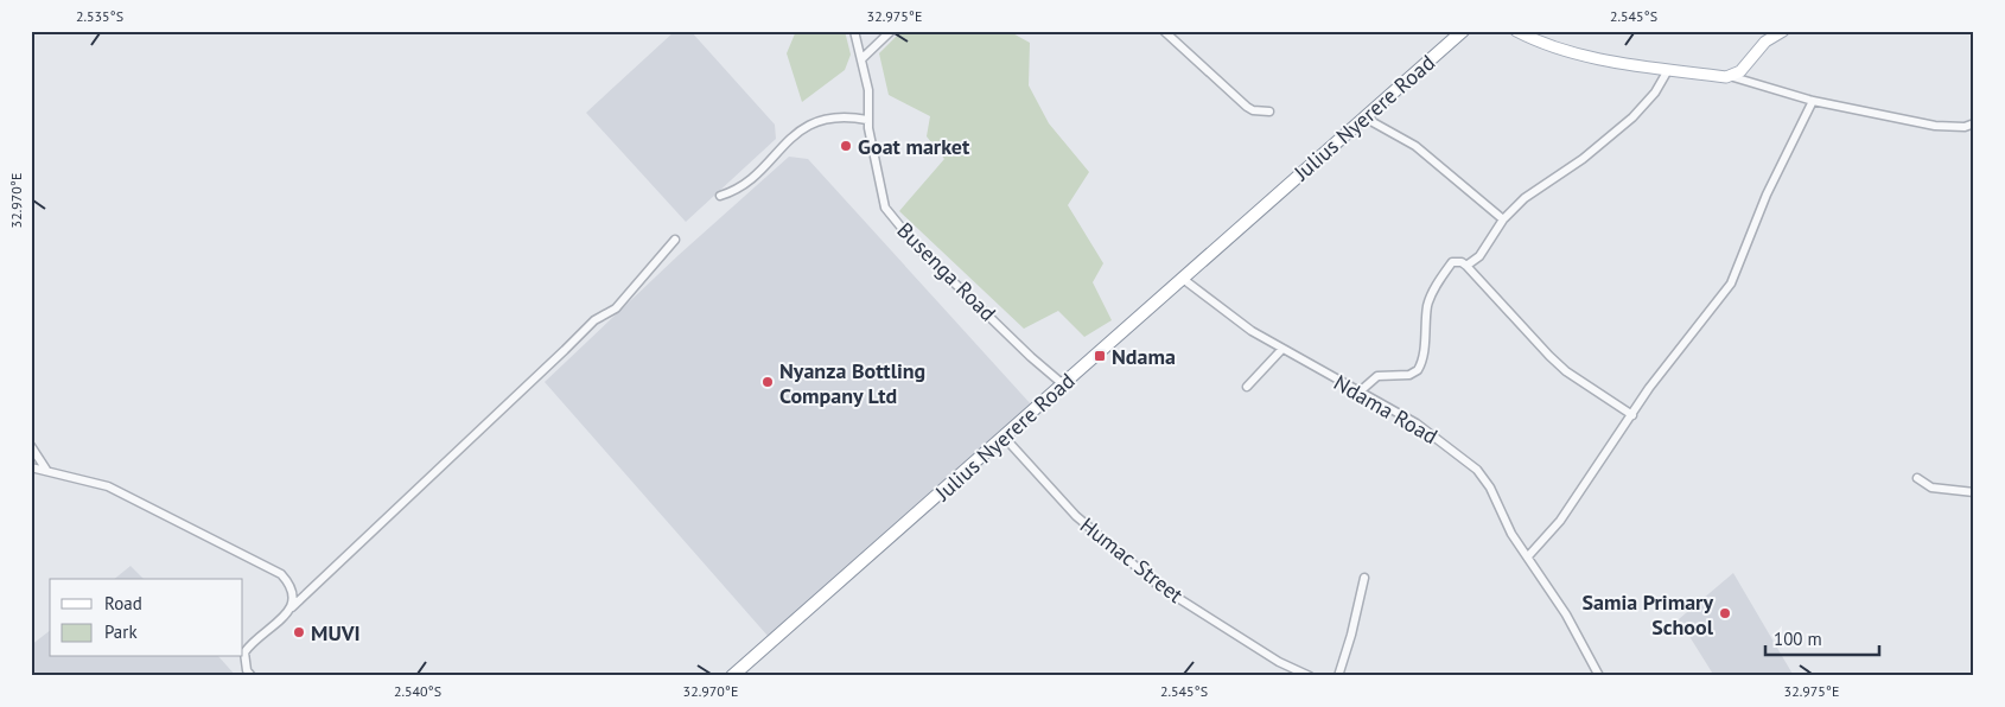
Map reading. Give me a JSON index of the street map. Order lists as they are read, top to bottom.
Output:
{
  "streets": {
    "highway": ["Julius Nyerere Road"],
    "street": ["Busenga Road", "Ndama Road", "Humac Street"]
  },
  "crossings": [
    ["Julius Nyerere Road", "Busenga Road"],
    ["Julius Nyerere Road", "Ndama Road"],
    ["Julius Nyerere Road", "Humac Street"]
  ],
  "places": {
    "other": [
      "Goat market",
      "Nyanza Bottling Company Ltd",
      "Samia Primary School",
      "MUVI"
    ],
    "transit": ["Ndama"]
  },
  "legend": ["Road", "Park"],
  "scale_bar": "100 m",
  "coordinates": [
    "2.535°S",
    "32.975°E",
    "2.545°S",
    "32.970°E",
    "2.540°S"
  ]
}
